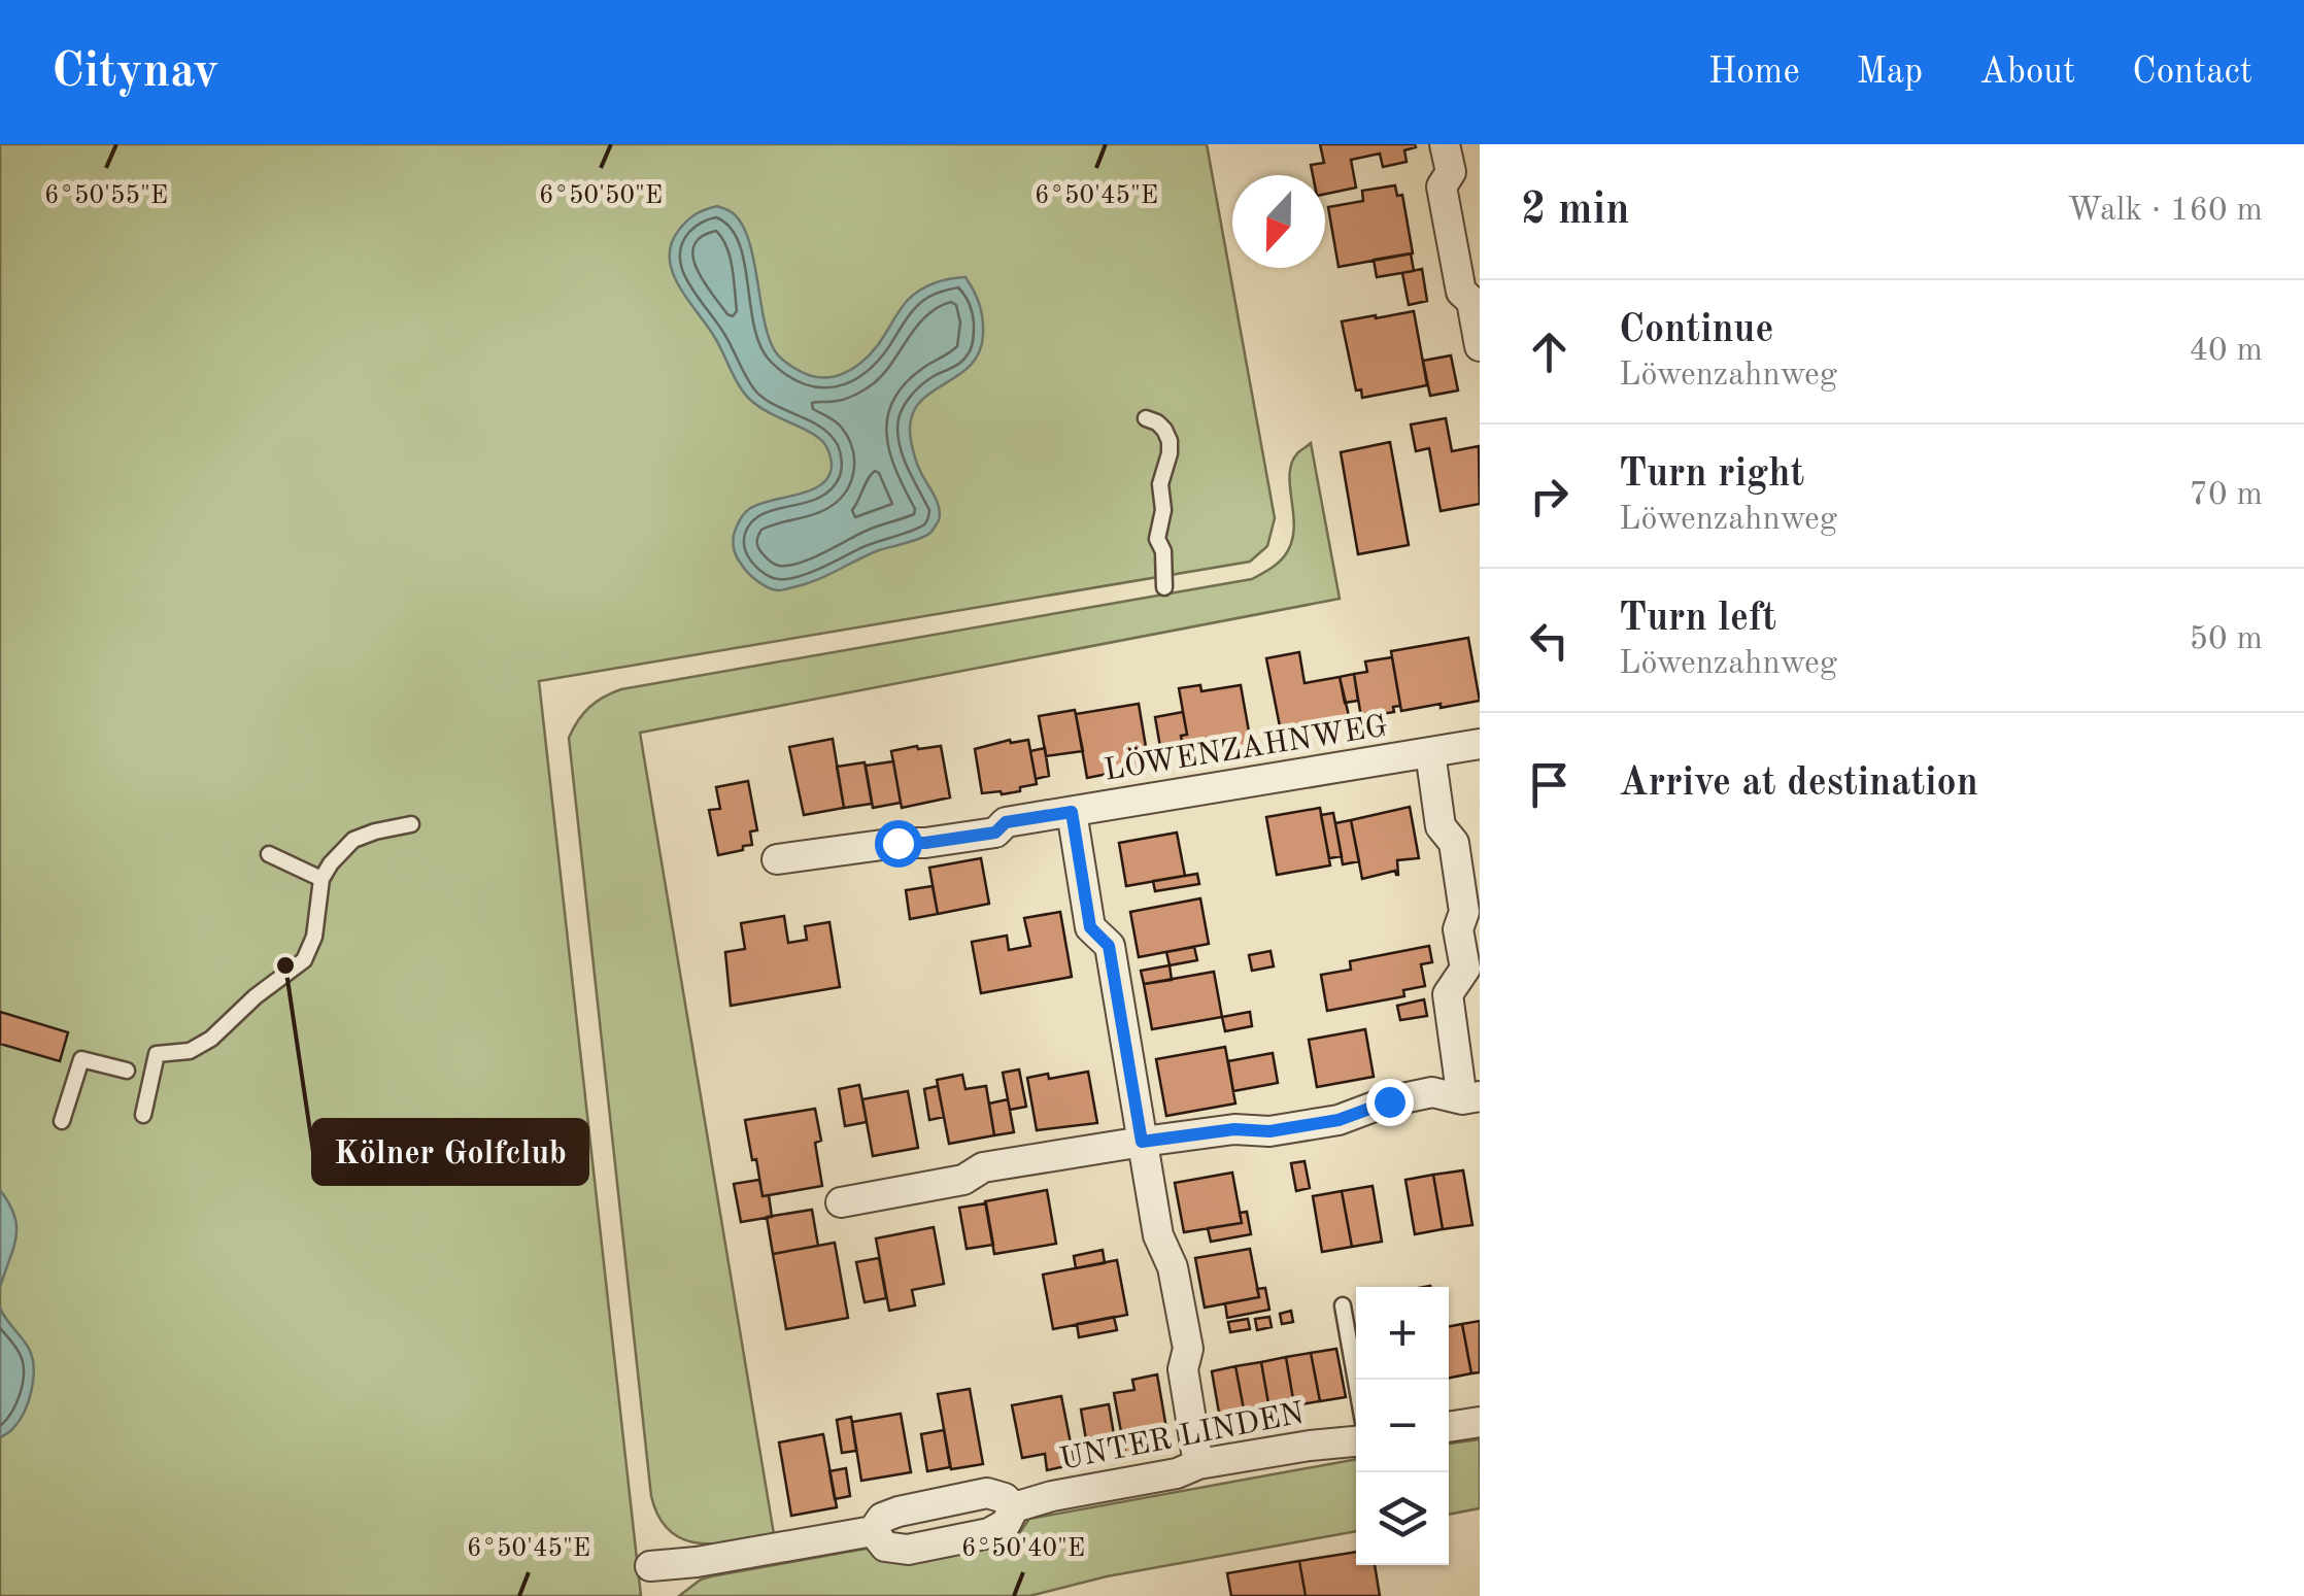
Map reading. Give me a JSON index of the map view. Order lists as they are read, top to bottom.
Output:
{
  "streets": {
    "street": ["LÖWENZAHNWEG", "UNTER LINDEN"]
  },
  "crossings": [
    ["LÖWENZAHNWEG", "UNTER LINDEN"]
  ],
  "places": ["Kölner Golfclub"],
  "north": "bottom",
  "page": {
    "header": "Citynav",
    "nav": [
      "Home",
      "Map",
      "About",
      "Contact"
    ],
    "heading": ["2 min", "Walk · 160 m"],
    "list": [
      ["Continue", "Löwenzahnweg", "40 m"],
      ["Turn right", "Löwenzahnweg", "70 m"],
      ["Turn left", "Löwenzahnweg", "50 m"],
      "Arrive at destination"
    ],
    "map_buttons": ["+", "−"]
  },
  "coordinates": [
    "6°50'50\"E",
    "6°50'55\"E",
    "6°50'45\"E",
    "6°50'40\"E"
  ]
}
